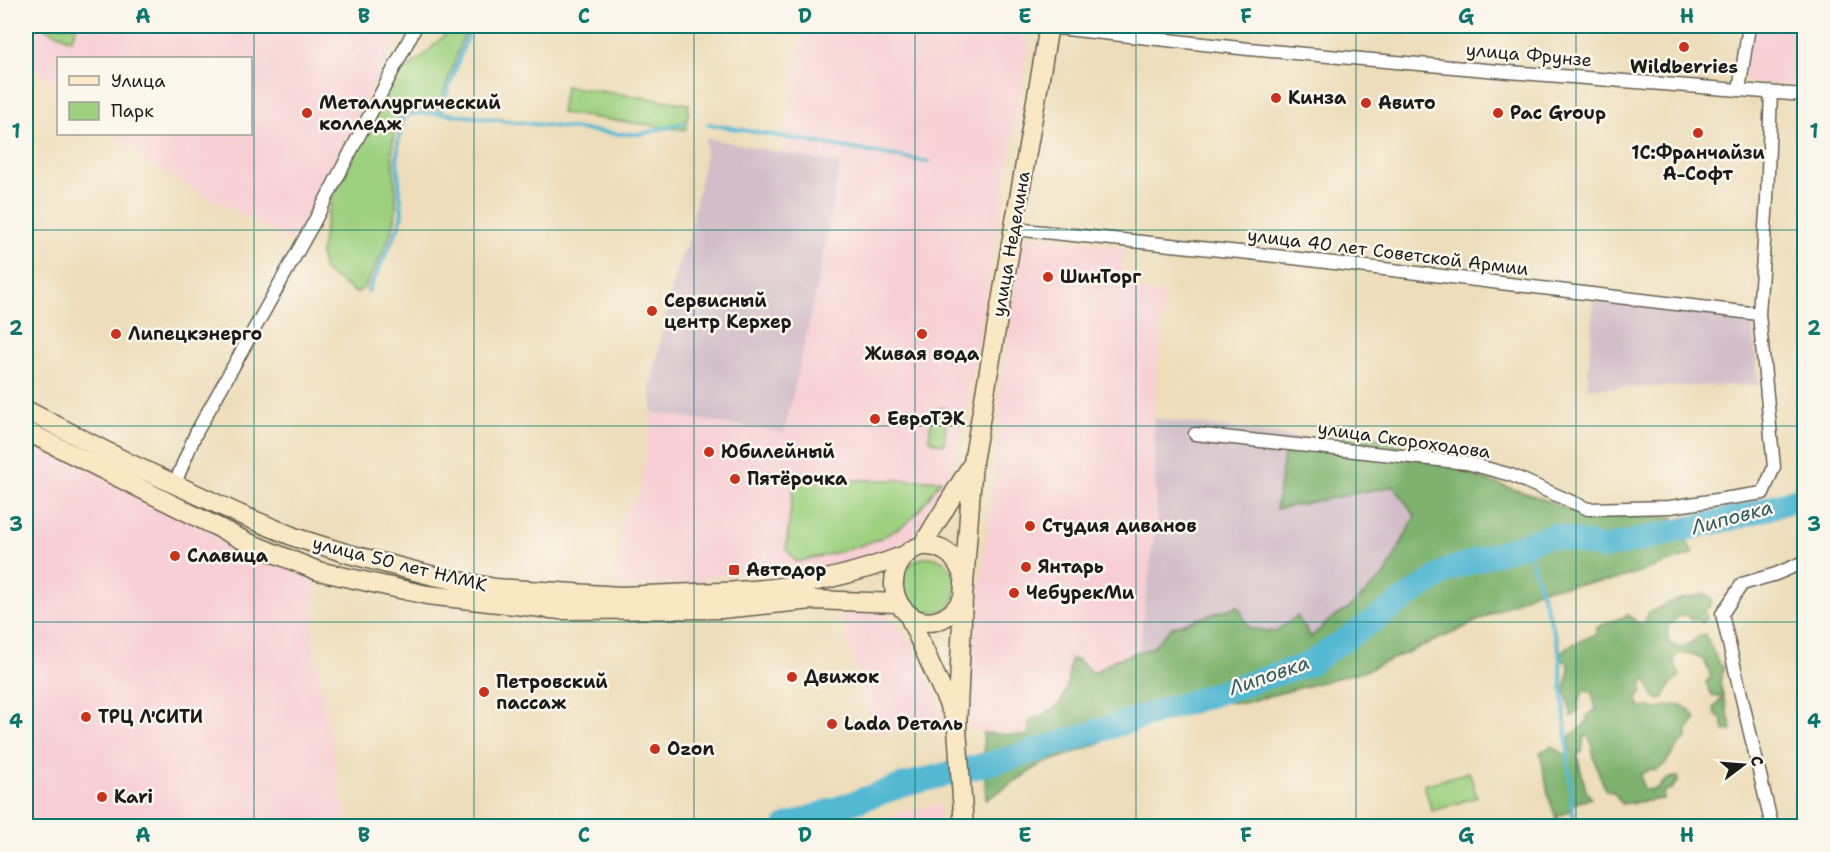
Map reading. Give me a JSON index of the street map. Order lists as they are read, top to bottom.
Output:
{
  "streets": {
    "main road": ["улица Неделина", "улица 50 лет НЛМК"],
    "street": ["улица Фрунзе", "улица 40 лет Советской Армии", "улица Скороходова"]
  },
  "crossings": [
    ["улица Фрунзе", "улица Неделина"],
    ["улица Неделина", "улица 40 лет Советской Армии"],
    ["улица Неделина", "улица 50 лет НЛМК"],
    ["улица 40 лет Советской Армии", "улица Скороходова"]
  ],
  "water": ["Липовка"],
  "places": {
    "other": [
      "Wildberries",
      "Кинза",
      "Авито",
      "Металлургический колледж",
      "Pac Group",
      "1С:Франчайзи А-Софт",
      "ШинТорг",
      "Сервисный центр Керхер",
      "Липецкэнерго",
      "Живая вода",
      "ЕвроТЭК",
      "Юбилейный",
      "Пятёрочка",
      "Студия диванов",
      "Славица",
      "Янтарь",
      "ЧебурекМи",
      "Движок",
      "Петровский пассаж",
      "ТРЦ Л'СИТИ",
      "Lada Dеталь",
      "Ozon",
      "Kari"
    ],
    "transit": ["Автодор"]
  },
  "legend": ["Улица", "Парк"],
  "north": "right",
  "grid": {
    "columns": [
      "A",
      "B",
      "C",
      "D",
      "E",
      "F",
      "G",
      "H"
    ],
    "rows": [
      "1",
      "2",
      "3",
      "4"
    ]
  }
}
